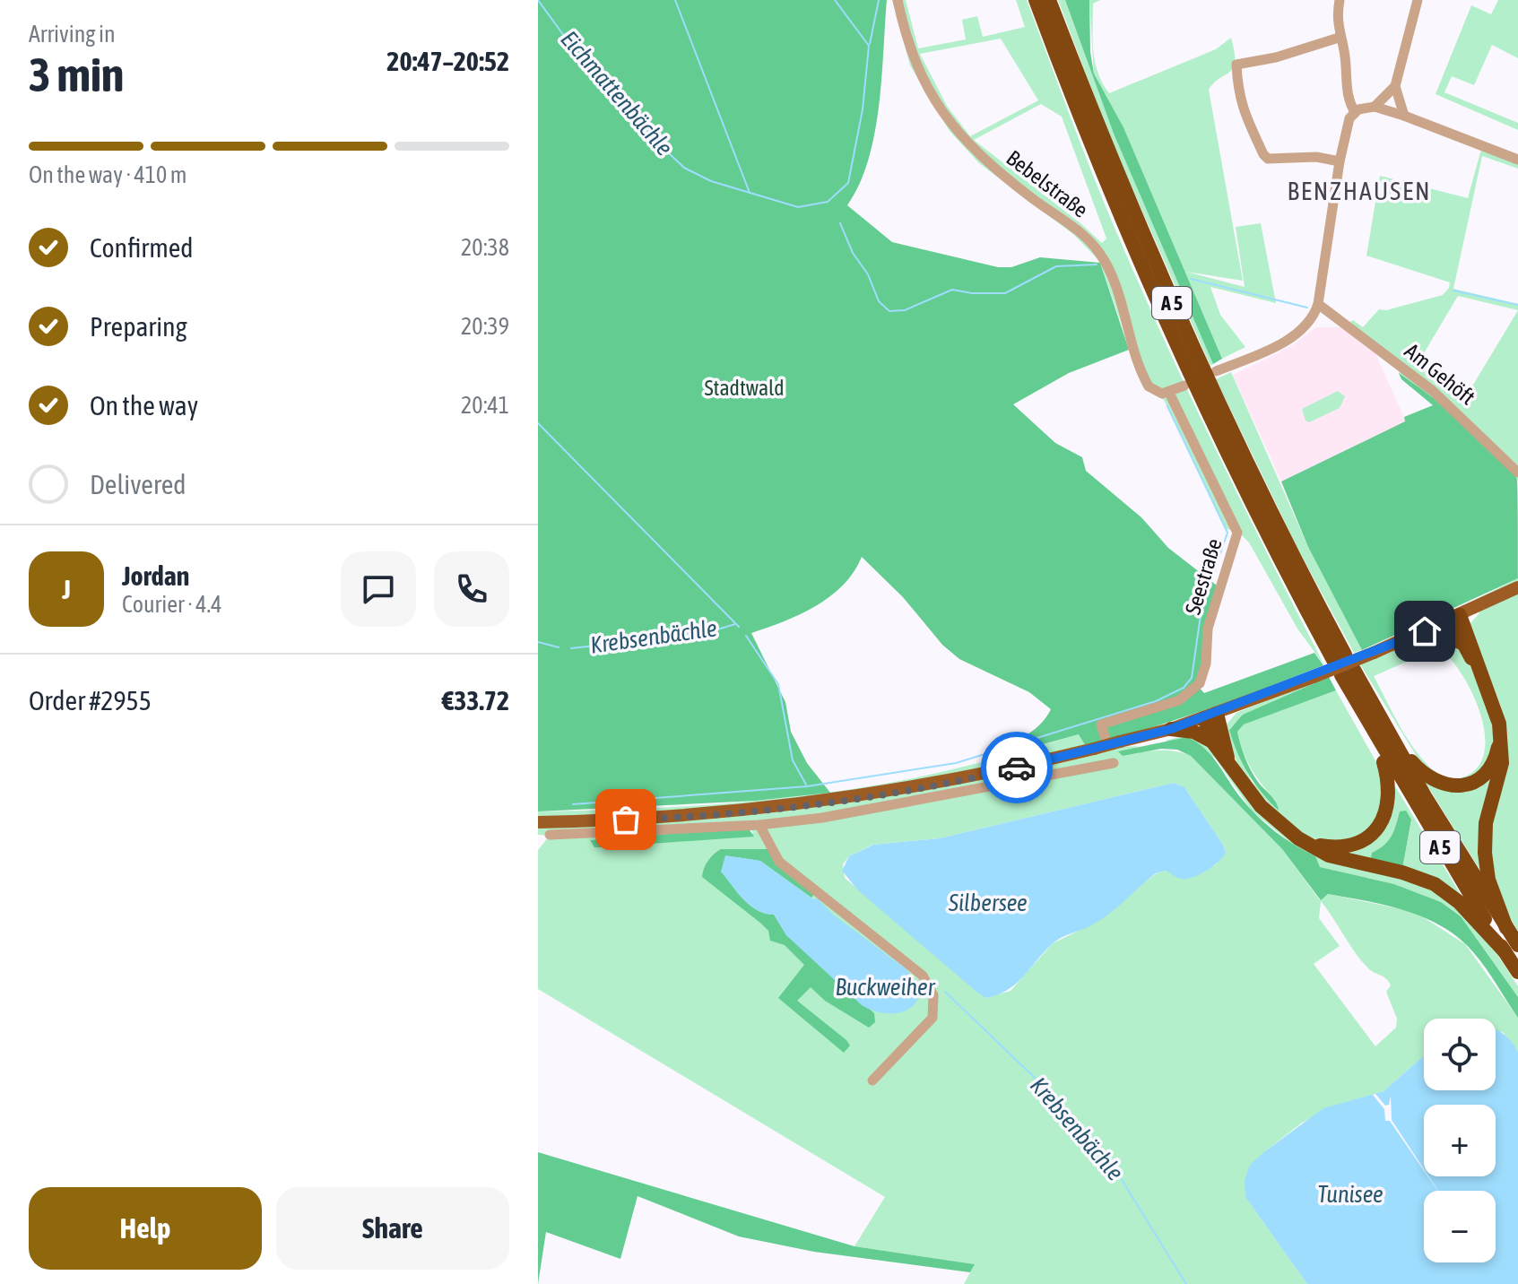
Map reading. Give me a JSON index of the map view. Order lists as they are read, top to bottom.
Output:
{
  "streets": {
    "highway": ["A 5"],
    "street": ["Bebelstraße", "Am Gehöft", "Seestraße"]
  },
  "crossings": [
    ["Bebelstraße", "Seestraße"]
  ],
  "districts": ["BENZHAUSEN"],
  "water": [
    "Eichmattenbächle",
    "Krebsenbächle",
    "Silbersee",
    "Buckweiher",
    "Tunisee"
  ],
  "parks": ["Stadtwald"],
  "page": {
    "heading": ["3 min", "Arriving in", "20:47–20:52"],
    "panel": [
      "Jordan",
      "Courier · 4.4",
      "Order #2955",
      "€33.72"
    ],
    "bar": "On the way · 410 m",
    "list": [
      ["Confirmed", "20:38"],
      ["Preparing", "20:39"],
      ["On the way", "20:41"],
      "Delivered"
    ],
    "round": "J",
    "map_buttons": ["+", "−"],
    "buttons": ["Help", "Share"]
  }
}
